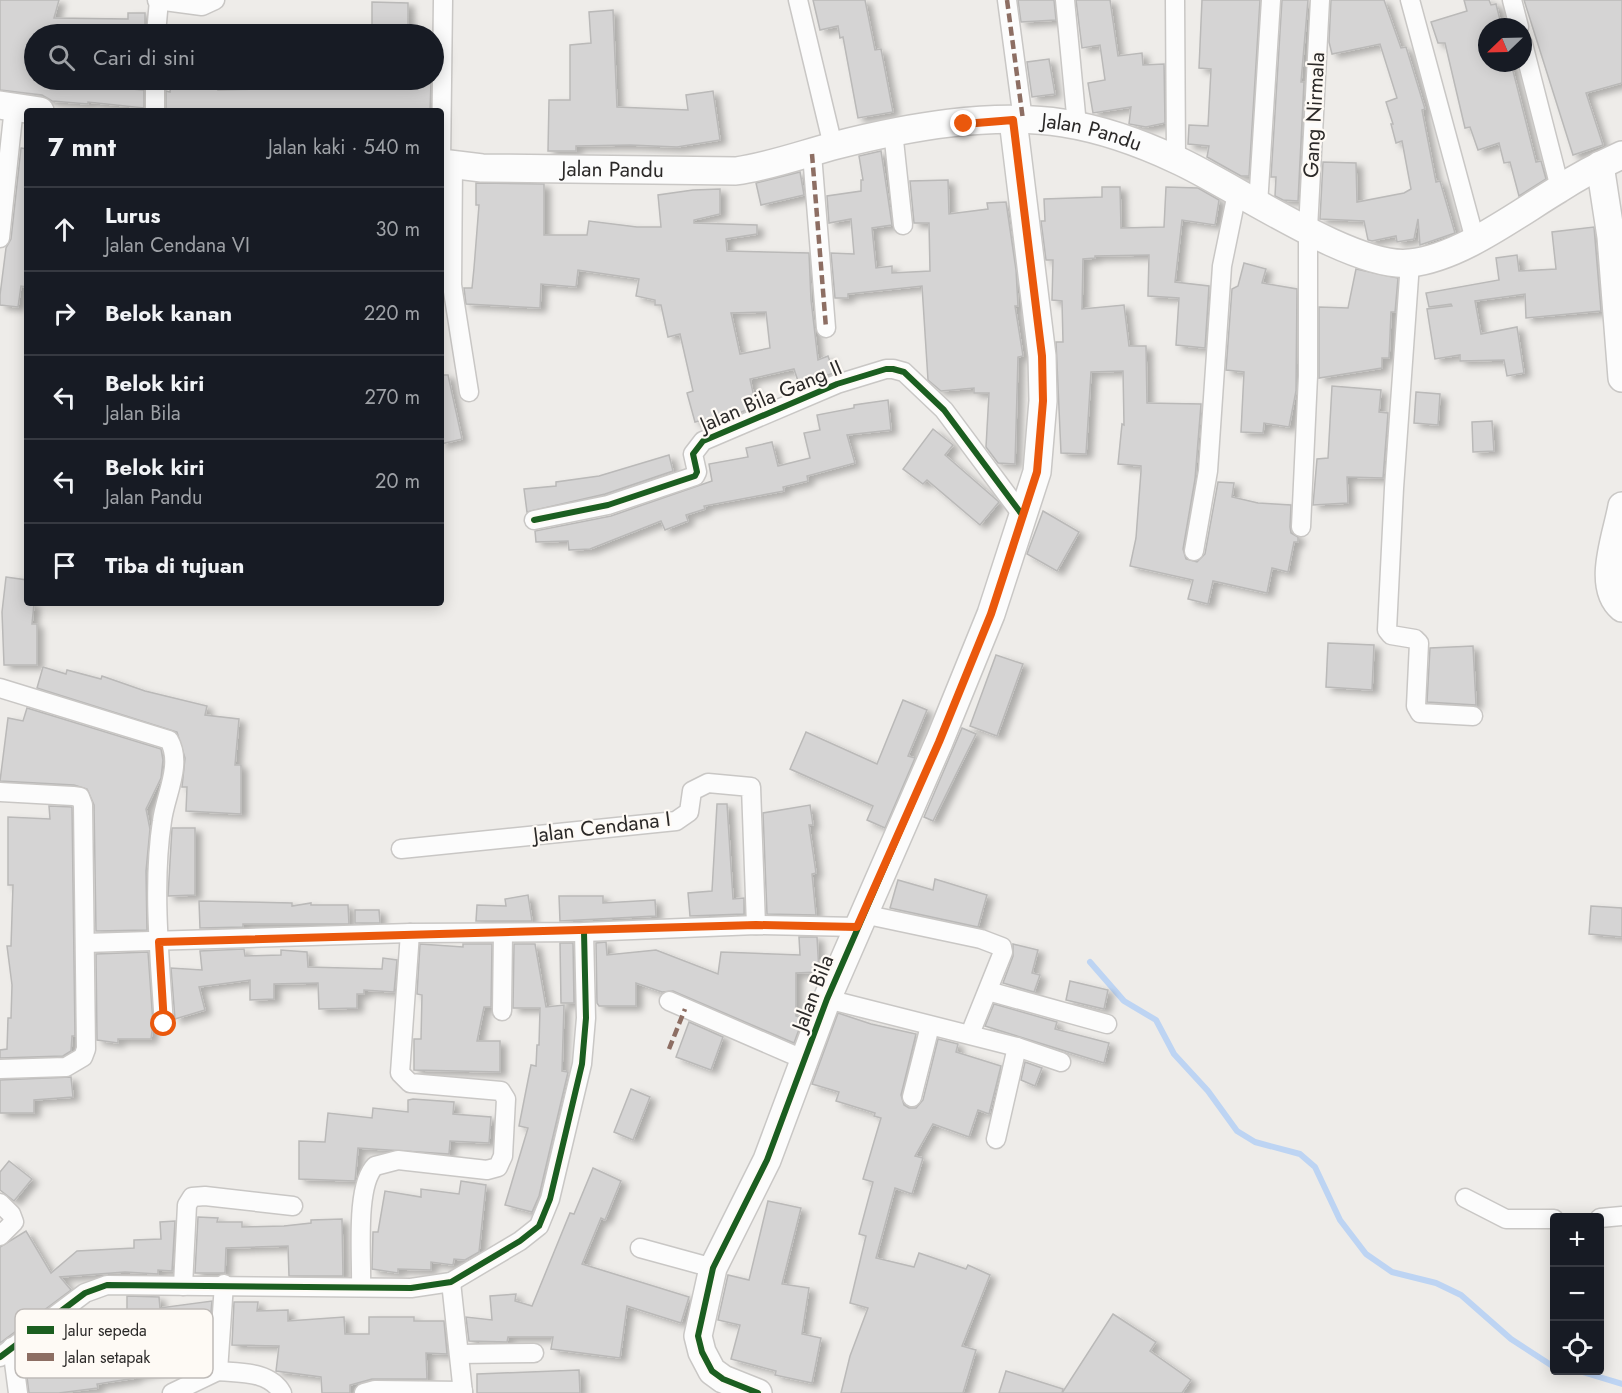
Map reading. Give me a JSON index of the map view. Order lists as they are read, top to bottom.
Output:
{
  "streets": {
    "street": [
      "Gang Nirmala",
      "Jalan Pandu",
      "Jalan Bila Gang II",
      "Jalan Cendana I",
      "Jalan Bila"
    ]
  },
  "crossings": [
    ["Gang Nirmala", "Jalan Pandu"],
    ["Jalan Pandu", "Jalan Bila"],
    ["Jalan Bila Gang II", "Jalan Bila"]
  ],
  "legend": ["Jalur sepeda", "Jalan setapak"],
  "north": "bottom left",
  "page": {
    "search": "Cari di sini",
    "heading": ["7 mnt", "Jalan kaki · 540 m"],
    "list": [
      ["Lurus", "Jalan Cendana VI", "30 m"],
      ["Belok kanan", "220 m"],
      ["Belok kiri", "Jalan Bila", "270 m"],
      ["Belok kiri", "Jalan Pandu", "20 m"],
      "Tiba di tujuan"
    ],
    "map_buttons": ["+", "−"]
  }
}
